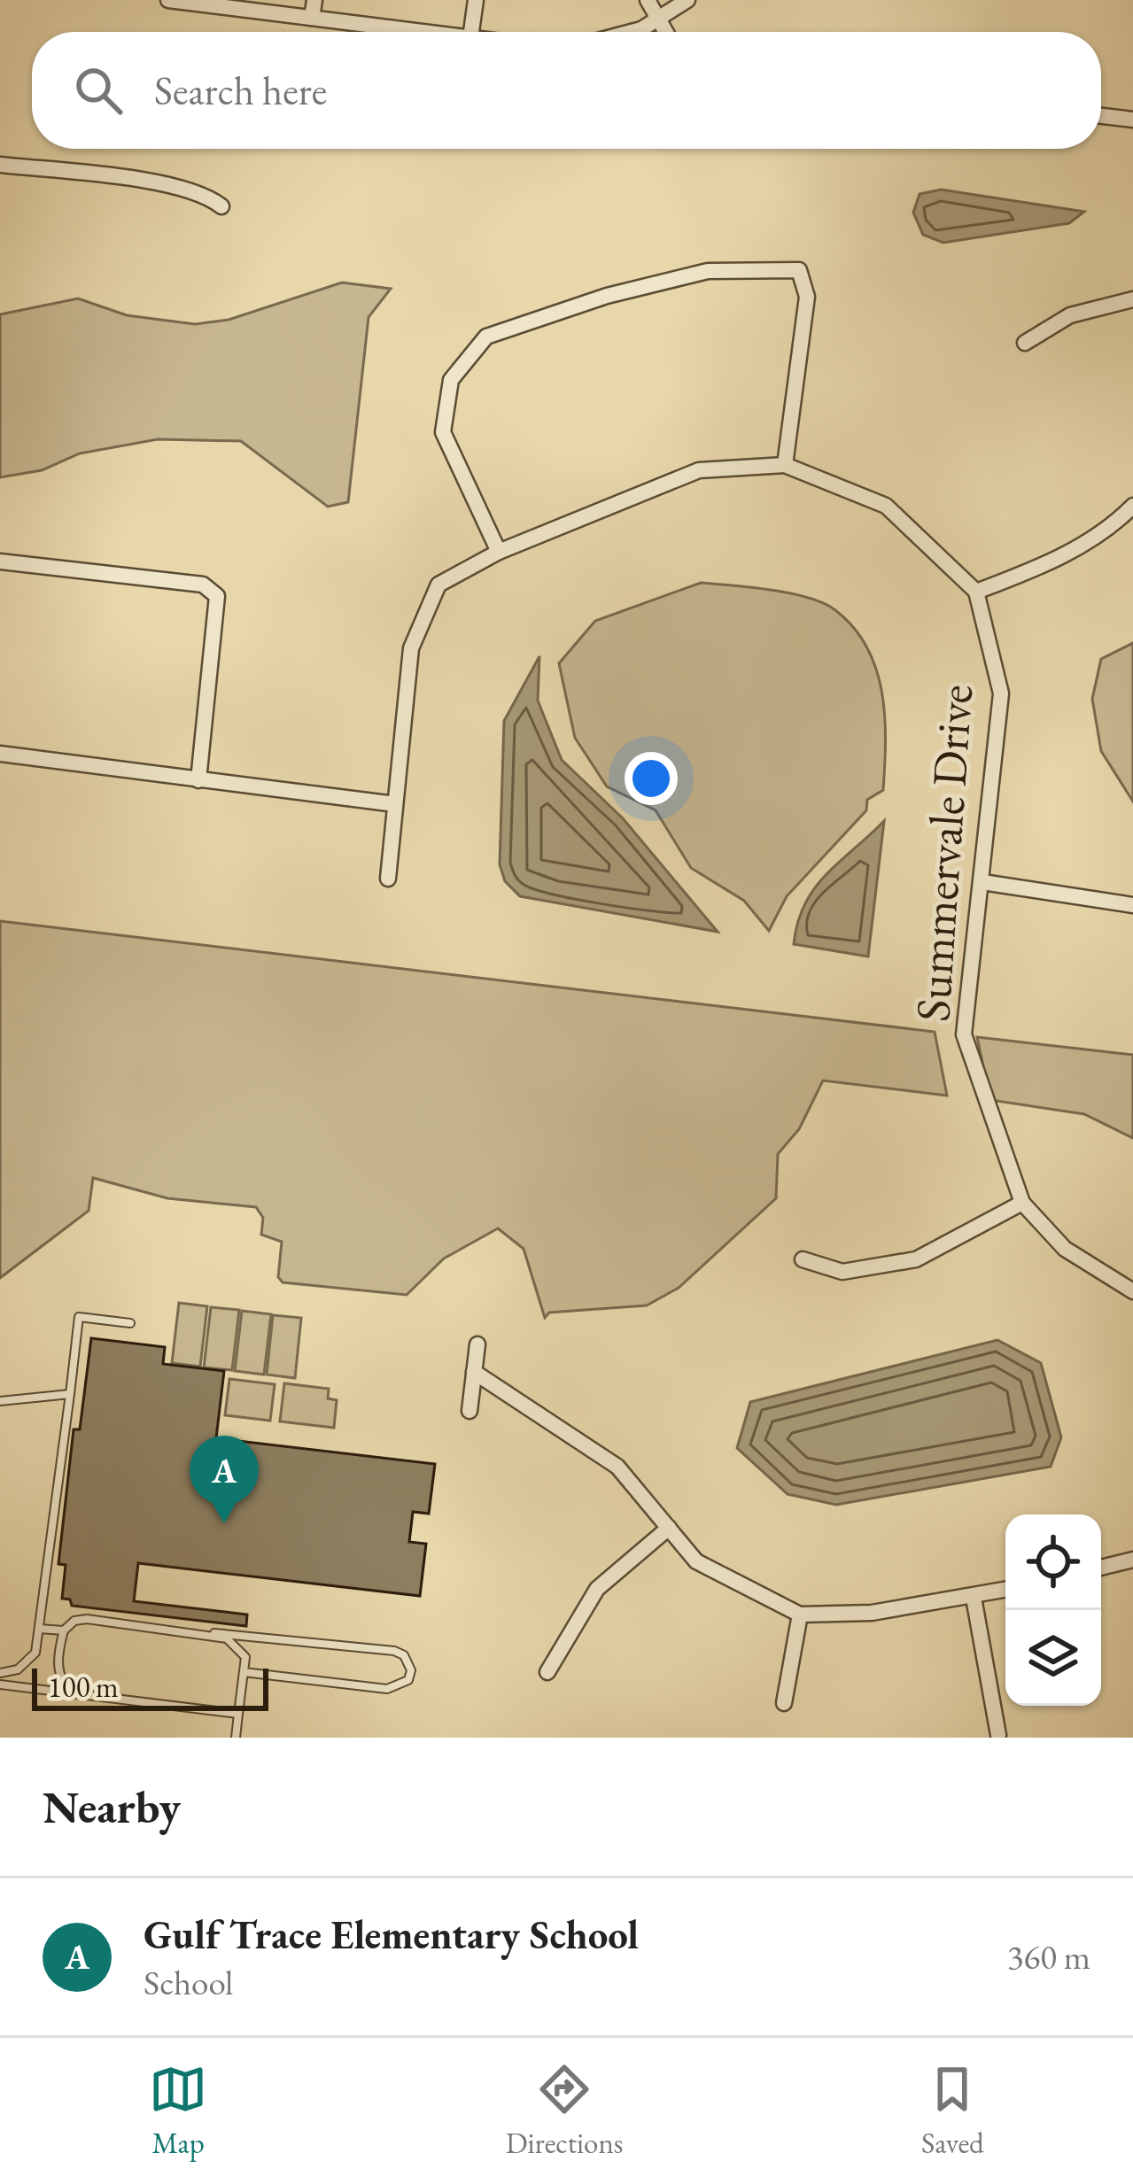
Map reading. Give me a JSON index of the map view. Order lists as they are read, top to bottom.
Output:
{
  "streets": {
    "street": ["Summervale Drive"]
  },
  "scale_bar": "100 m",
  "page": {
    "search": "Search here",
    "pins": "A",
    "scale": "100 m",
    "heading": "Nearby",
    "list": [
      {
        "mark": "A",
        "name": "Gulf Trace Elementary School",
        "note": "School",
        "value": "360 m"
      }
    ],
    "nav": ["Map", "Directions", "Saved"]
  }
}
